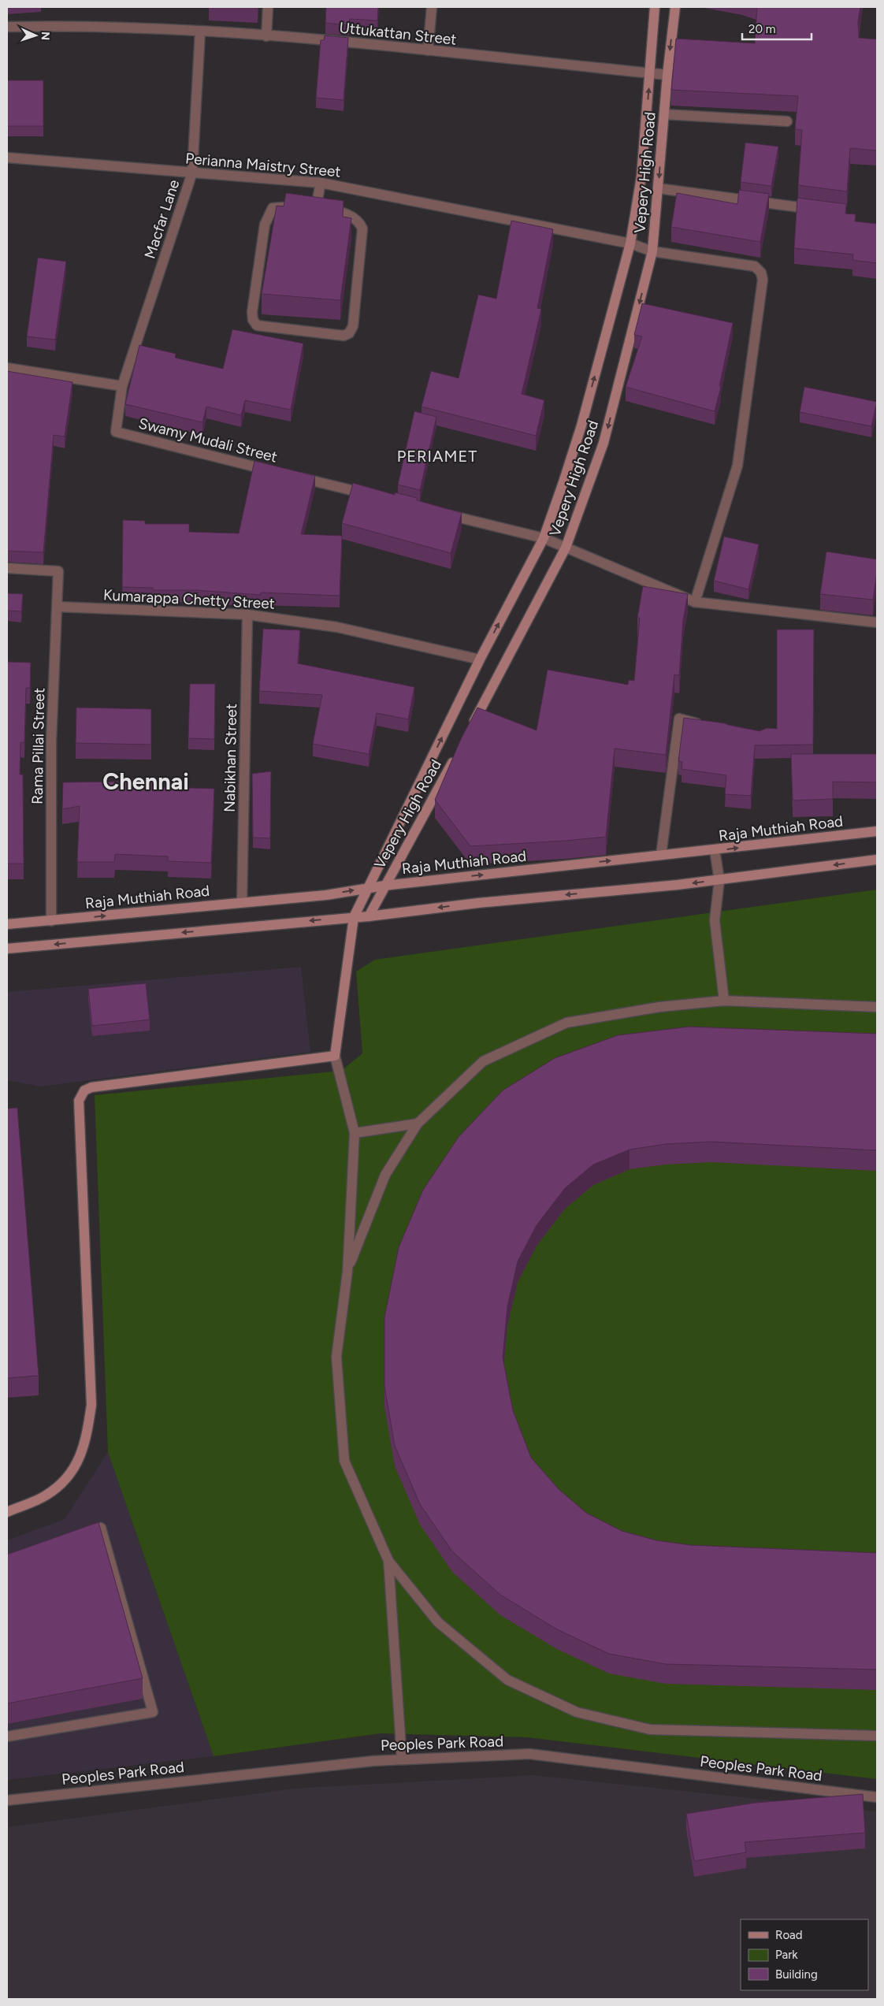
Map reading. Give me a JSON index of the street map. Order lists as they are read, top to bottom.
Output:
{
  "streets": {
    "main road": ["Vepery High Road", "Raja Muthiah Road"],
    "street": [
      "Uttukattan Street",
      "Perianna Maistry Street",
      "Macfar Lane",
      "Swamy Mudali Street",
      "Kumarappa Chetty Street",
      "Rama Pillai Street",
      "Nabikhan Street",
      "Peoples Park Road"
    ]
  },
  "crossings": [
    ["Uttukattan Street", "Vepery High Road"],
    ["Uttukattan Street", "Macfar Lane"],
    ["Perianna Maistry Street", "Vepery High Road"],
    ["Perianna Maistry Street", "Macfar Lane"],
    ["Vepery High Road", "Kumarappa Chetty Street"],
    ["Vepery High Road", "Raja Muthiah Road"],
    ["Macfar Lane", "Swamy Mudali Street"],
    ["Kumarappa Chetty Street", "Rama Pillai Street"],
    ["Kumarappa Chetty Street", "Nabikhan Street"],
    ["Rama Pillai Street", "Raja Muthiah Road"],
    ["Nabikhan Street", "Raja Muthiah Road"]
  ],
  "districts": ["PERIAMET", "Chennai"],
  "legend": ["Road", "Park", "Building"],
  "scale_bar": "20 m",
  "north": "right"
}
